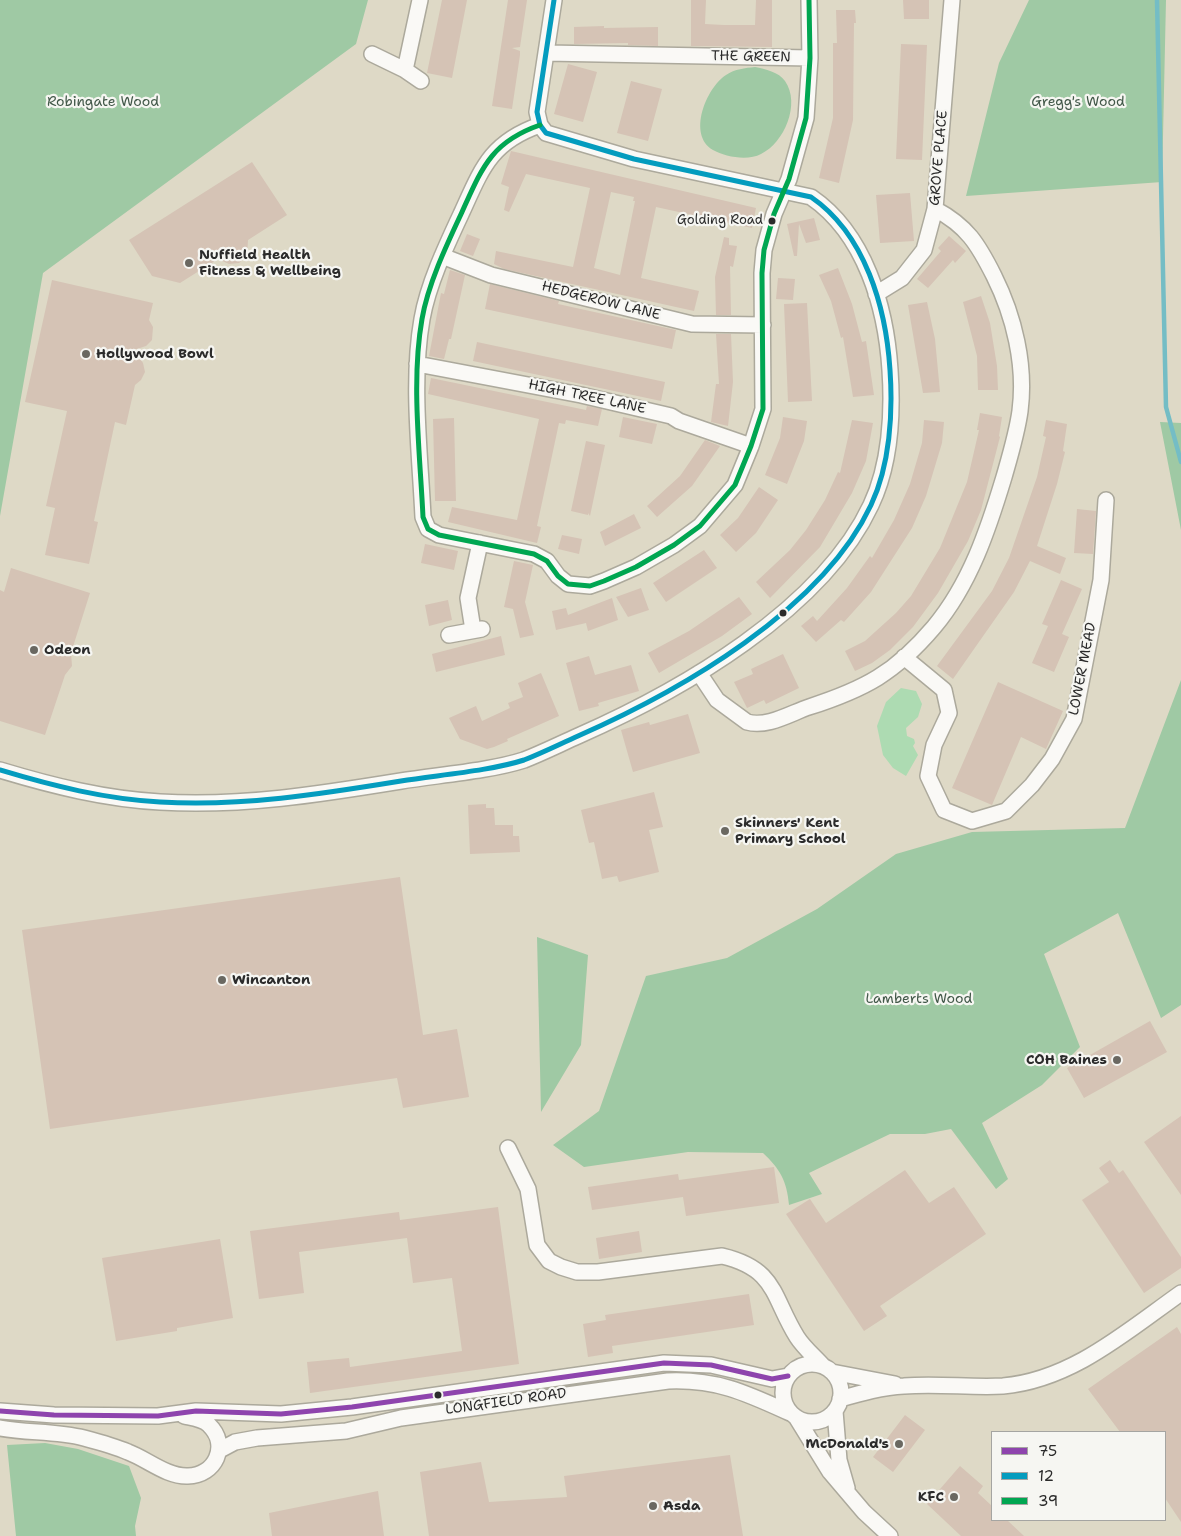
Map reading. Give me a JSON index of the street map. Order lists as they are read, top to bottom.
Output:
{
  "streets": {
    "street": [
      "THE GREEN",
      "GROVE PLACE",
      "HEDGEROW LANE",
      "HIGH TREE LANE",
      "LOWER MEAD",
      "LONGFIELD ROAD"
    ]
  },
  "parks": ["Robingate Wood", "Gregg's Wood", "Lamberts Wood"],
  "places": [
    "Golding Road",
    "Nuffield Health Fitness & Wellbeing",
    "Hollywood Bowl",
    "Odeon",
    "Skinners' Kent Primary School",
    "Wincanton",
    "COH Baines",
    "McDonald's",
    "KFC",
    "Asda"
  ],
  "lines": ["transit line 12", "transit line 39", "transit line 75"],
  "legend": ["75", "12", "39"]
}
